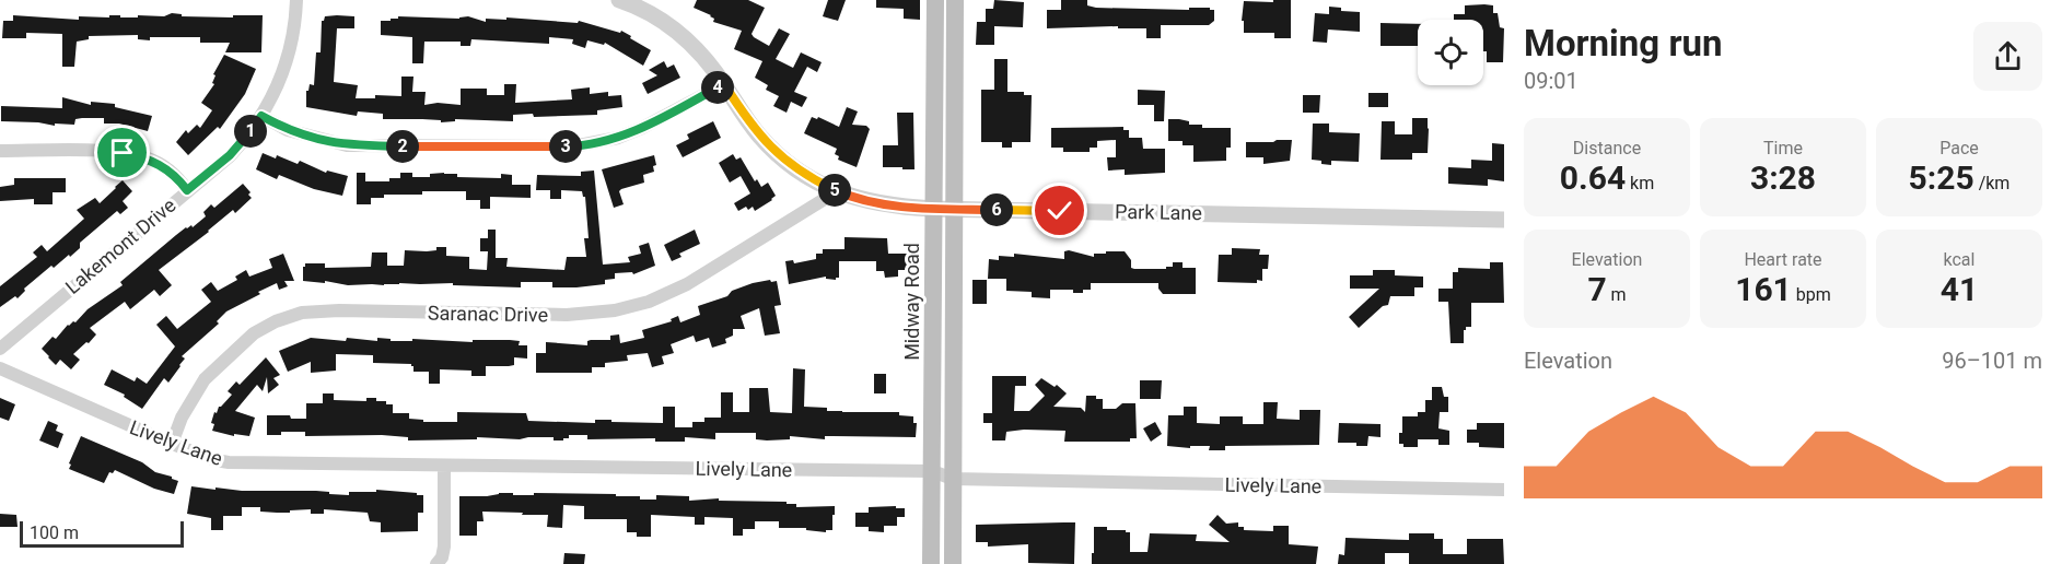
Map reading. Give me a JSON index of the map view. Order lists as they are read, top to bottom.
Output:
{
  "streets": {
    "main road": ["Midway Road"],
    "street": [
      "Park Lane",
      "Lakemont Drive",
      "Saranac Drive",
      "Lively Lane"
    ]
  },
  "crossings": [
    ["Park Lane", "Midway Road"],
    ["Park Lane", "Saranac Drive"],
    ["Midway Road", "Lively Lane"],
    ["Saranac Drive", "Lively Lane"]
  ],
  "scale_bar": "100 m",
  "page": {
    "heading": ["Morning run", "09:01"],
    "pins": [
      "4",
      "1",
      "2",
      "3",
      "5",
      "6"
    ],
    "stats": [
      ["Distance", "0.64 km"],
      ["Time", "3:28"],
      ["Pace", "5:25 /km"],
      ["Elevation", "7 m"],
      ["Heart rate", "161 bpm"],
      ["kcal", "41"]
    ],
    "chart": ["Elevation", "96–101 m"],
    "scale": "100 m"
  }
}
